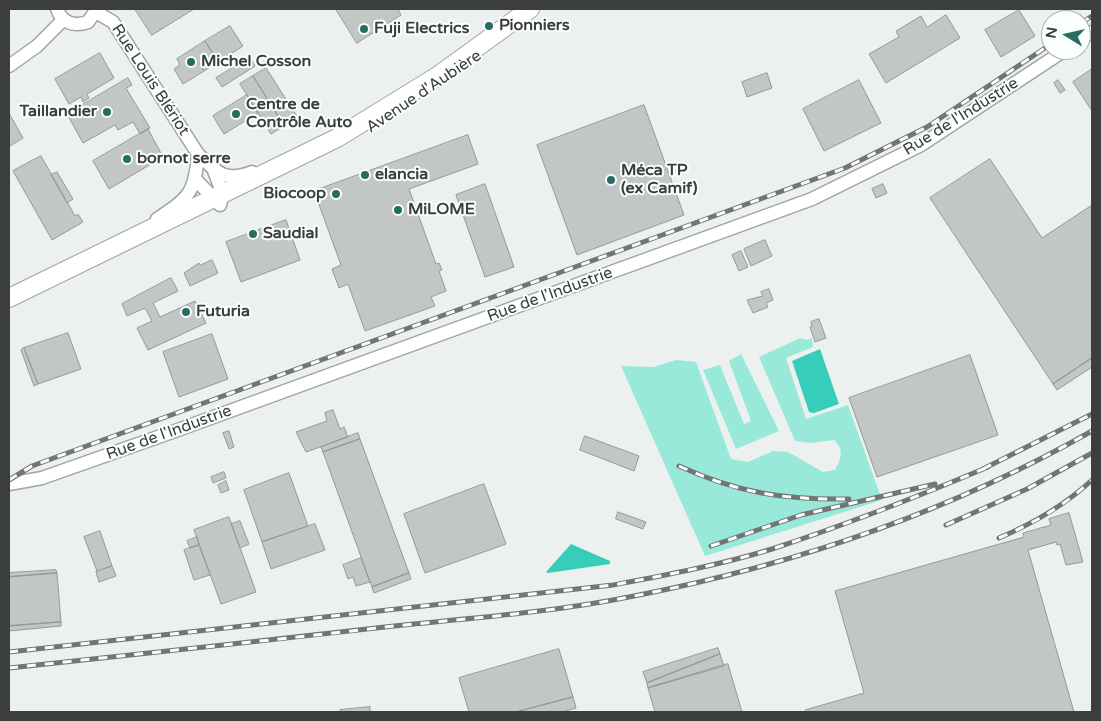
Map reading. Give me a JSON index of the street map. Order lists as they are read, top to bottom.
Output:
{
  "streets": {
    "main road": ["Avenue d'Aubière"],
    "street": ["Rue Louis Blériot", "Rue de l'Industrie"]
  },
  "crossings": [
    ["Rue Louis Blériot", "Avenue d'Aubière"]
  ],
  "places": [
    "Pionniers",
    "Fuji Electrics",
    "Michel Cosson",
    "Taillandier",
    "Centre de Contrôle Auto",
    "bornot serre",
    "elancia",
    "Méca TP (ex Camif)",
    "Biocoop",
    "MiLOME",
    "Saudial",
    "Futuria"
  ],
  "north": "left"
}
